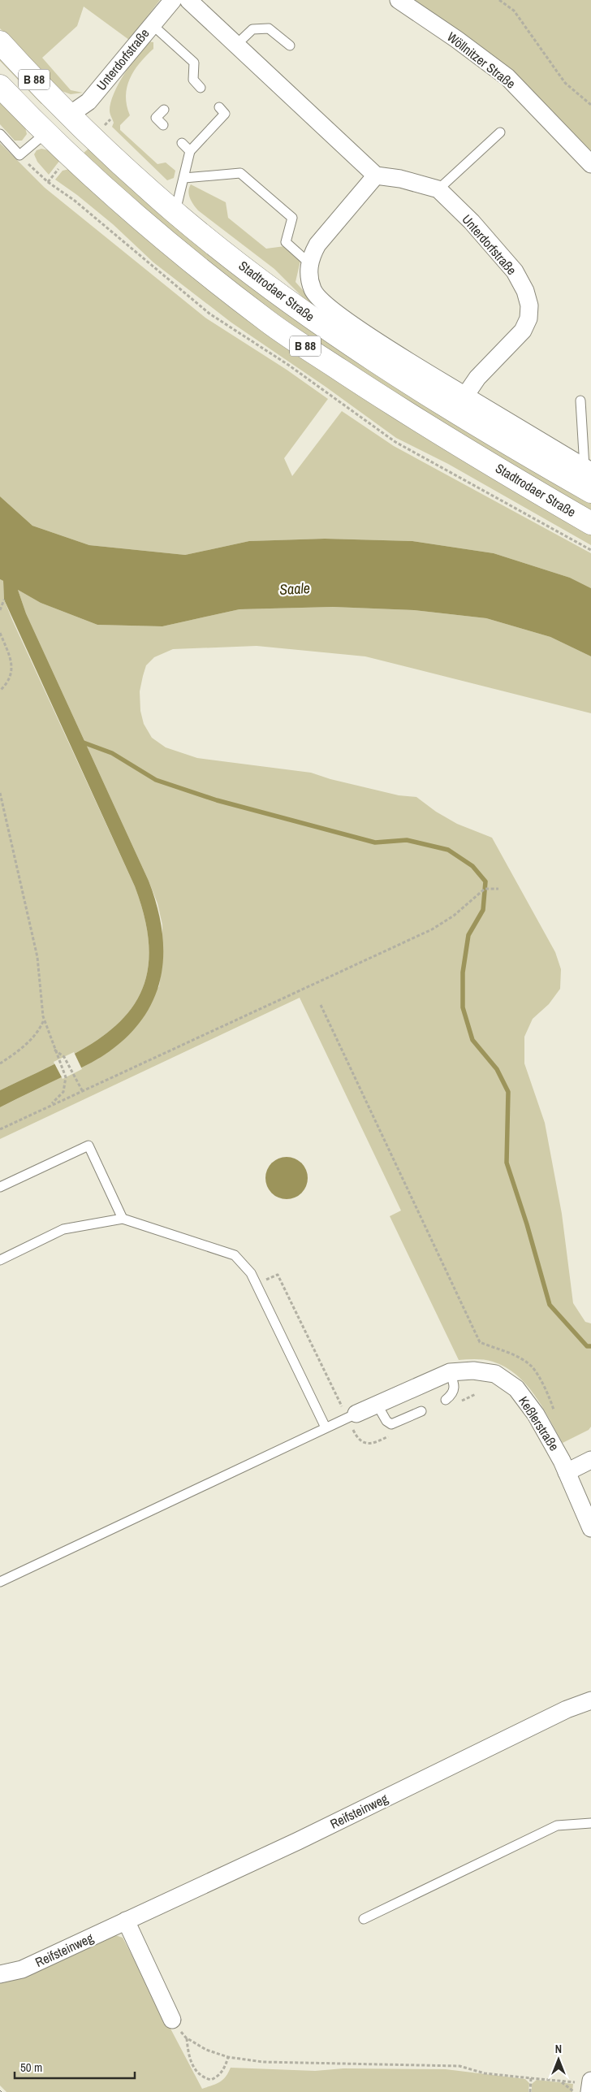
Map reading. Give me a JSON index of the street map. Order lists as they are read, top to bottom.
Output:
{
  "streets": {
    "main road": ["B 88", "Stadtrodaer Straße"],
    "street": [
      "Unterdorfstraße",
      "Wöllnitzer Straße",
      "Keßlerstraße",
      "Reifsteinweg"
    ]
  },
  "crossings": [
    ["Unterdorfstraße", "Stadtrodaer Straße"]
  ],
  "water": ["Saale"],
  "scale_bar": "50 m",
  "north": "top"
}
